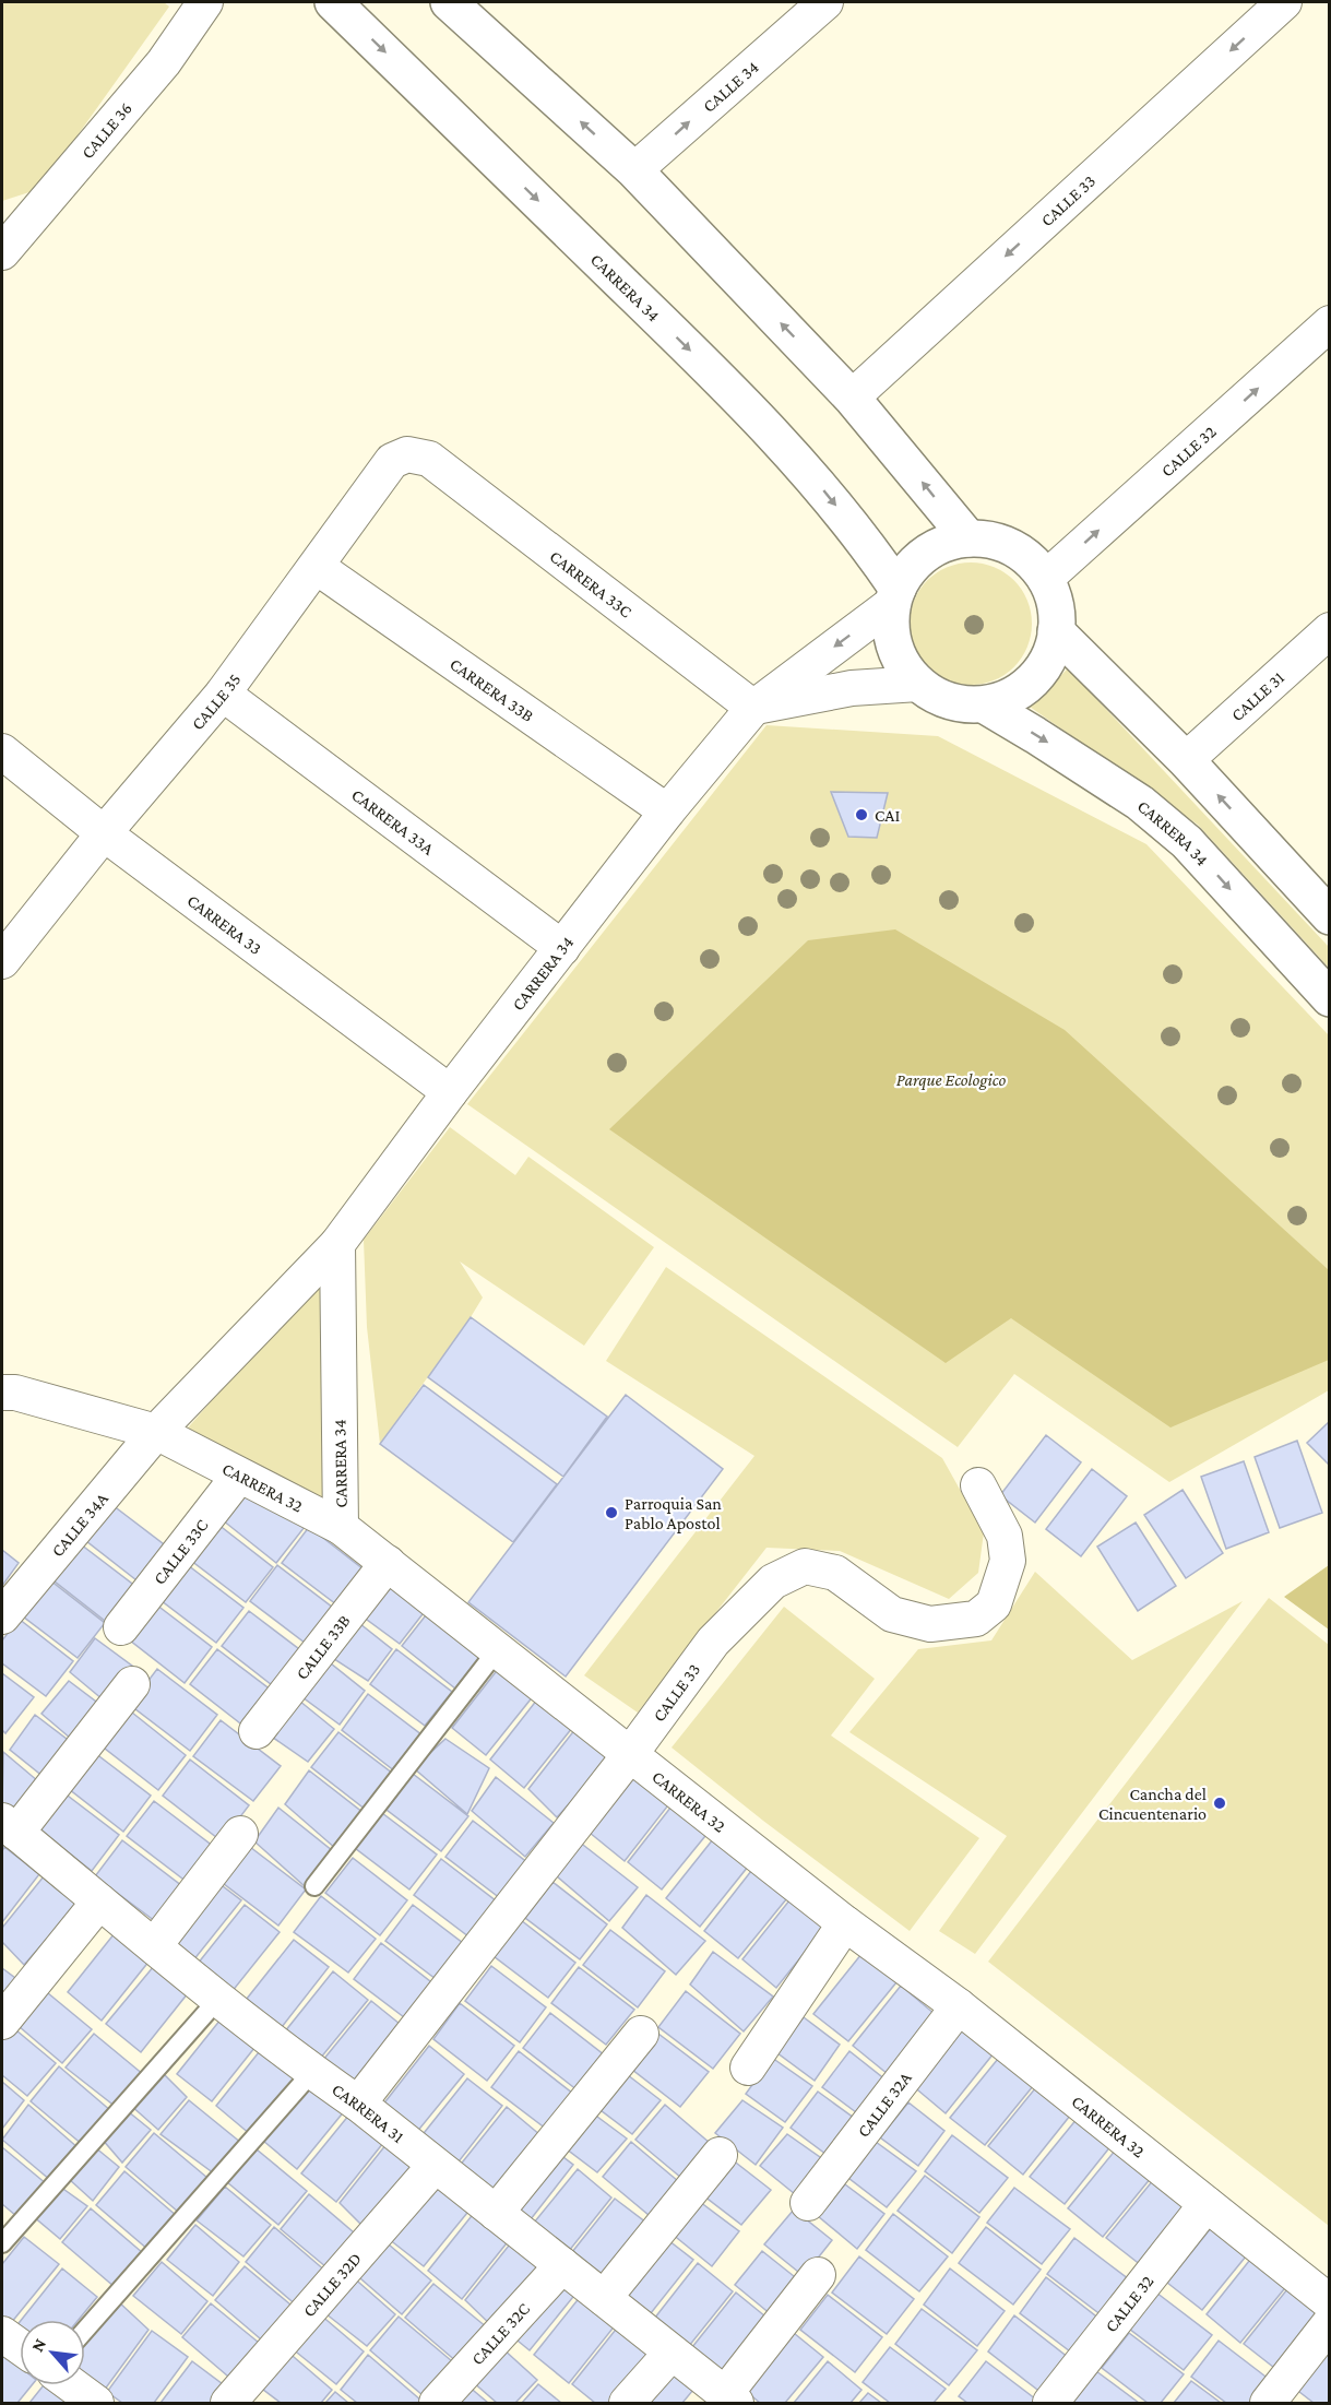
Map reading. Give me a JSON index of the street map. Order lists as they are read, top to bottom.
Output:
{
  "streets": {
    "main road": ["CARRERA 34"],
    "street": [
      "CALLE 34",
      "CALLE 36",
      "CALLE 33",
      "CALLE 32",
      "CARRERA 33C",
      "CARRERA 33B",
      "CALLE 31",
      "CALLE 35",
      "CARRERA 33A",
      "CARRERA 33",
      "CARRERA 32",
      "CALLE 34A",
      "CALLE 33C",
      "CALLE 33B",
      "CALLE 32A",
      "CARRERA 31",
      "CALLE 32D",
      "CALLE 32C"
    ]
  },
  "crossings": [
    ["CALLE 33", "CARRERA 32"],
    ["CALLE 33", "CARRERA 31"],
    ["CARRERA 34", "CALLE 32"],
    ["CARRERA 34", "CARRERA 33C"],
    ["CARRERA 34", "CARRERA 33B"],
    ["CARRERA 34", "CARRERA 33A"],
    ["CARRERA 34", "CARRERA 33"],
    ["CARRERA 34", "CARRERA 32"],
    ["CARRERA 34", "CALLE 34A"],
    ["CALLE 32", "CARRERA 32"],
    ["CARRERA 33C", "CALLE 35"],
    ["CARRERA 33B", "CALLE 35"],
    ["CALLE 35", "CARRERA 33A"],
    ["CALLE 35", "CARRERA 33"],
    ["CARRERA 32", "CALLE 34A"],
    ["CARRERA 32", "CALLE 33C"],
    ["CARRERA 32", "CALLE 33B"],
    ["CARRERA 32", "CALLE 32A"],
    ["CARRERA 31", "CALLE 32D"],
    ["CARRERA 31", "CALLE 32C"]
  ],
  "one_way": ["CALLE 34", "CALLE 33", "CALLE 32"],
  "parks": ["Parque Ecologico"],
  "places": ["CAI", "Parroquia San Pablo Apostol", "Cancha del Cincuentenario"],
  "north": "top left"
}
